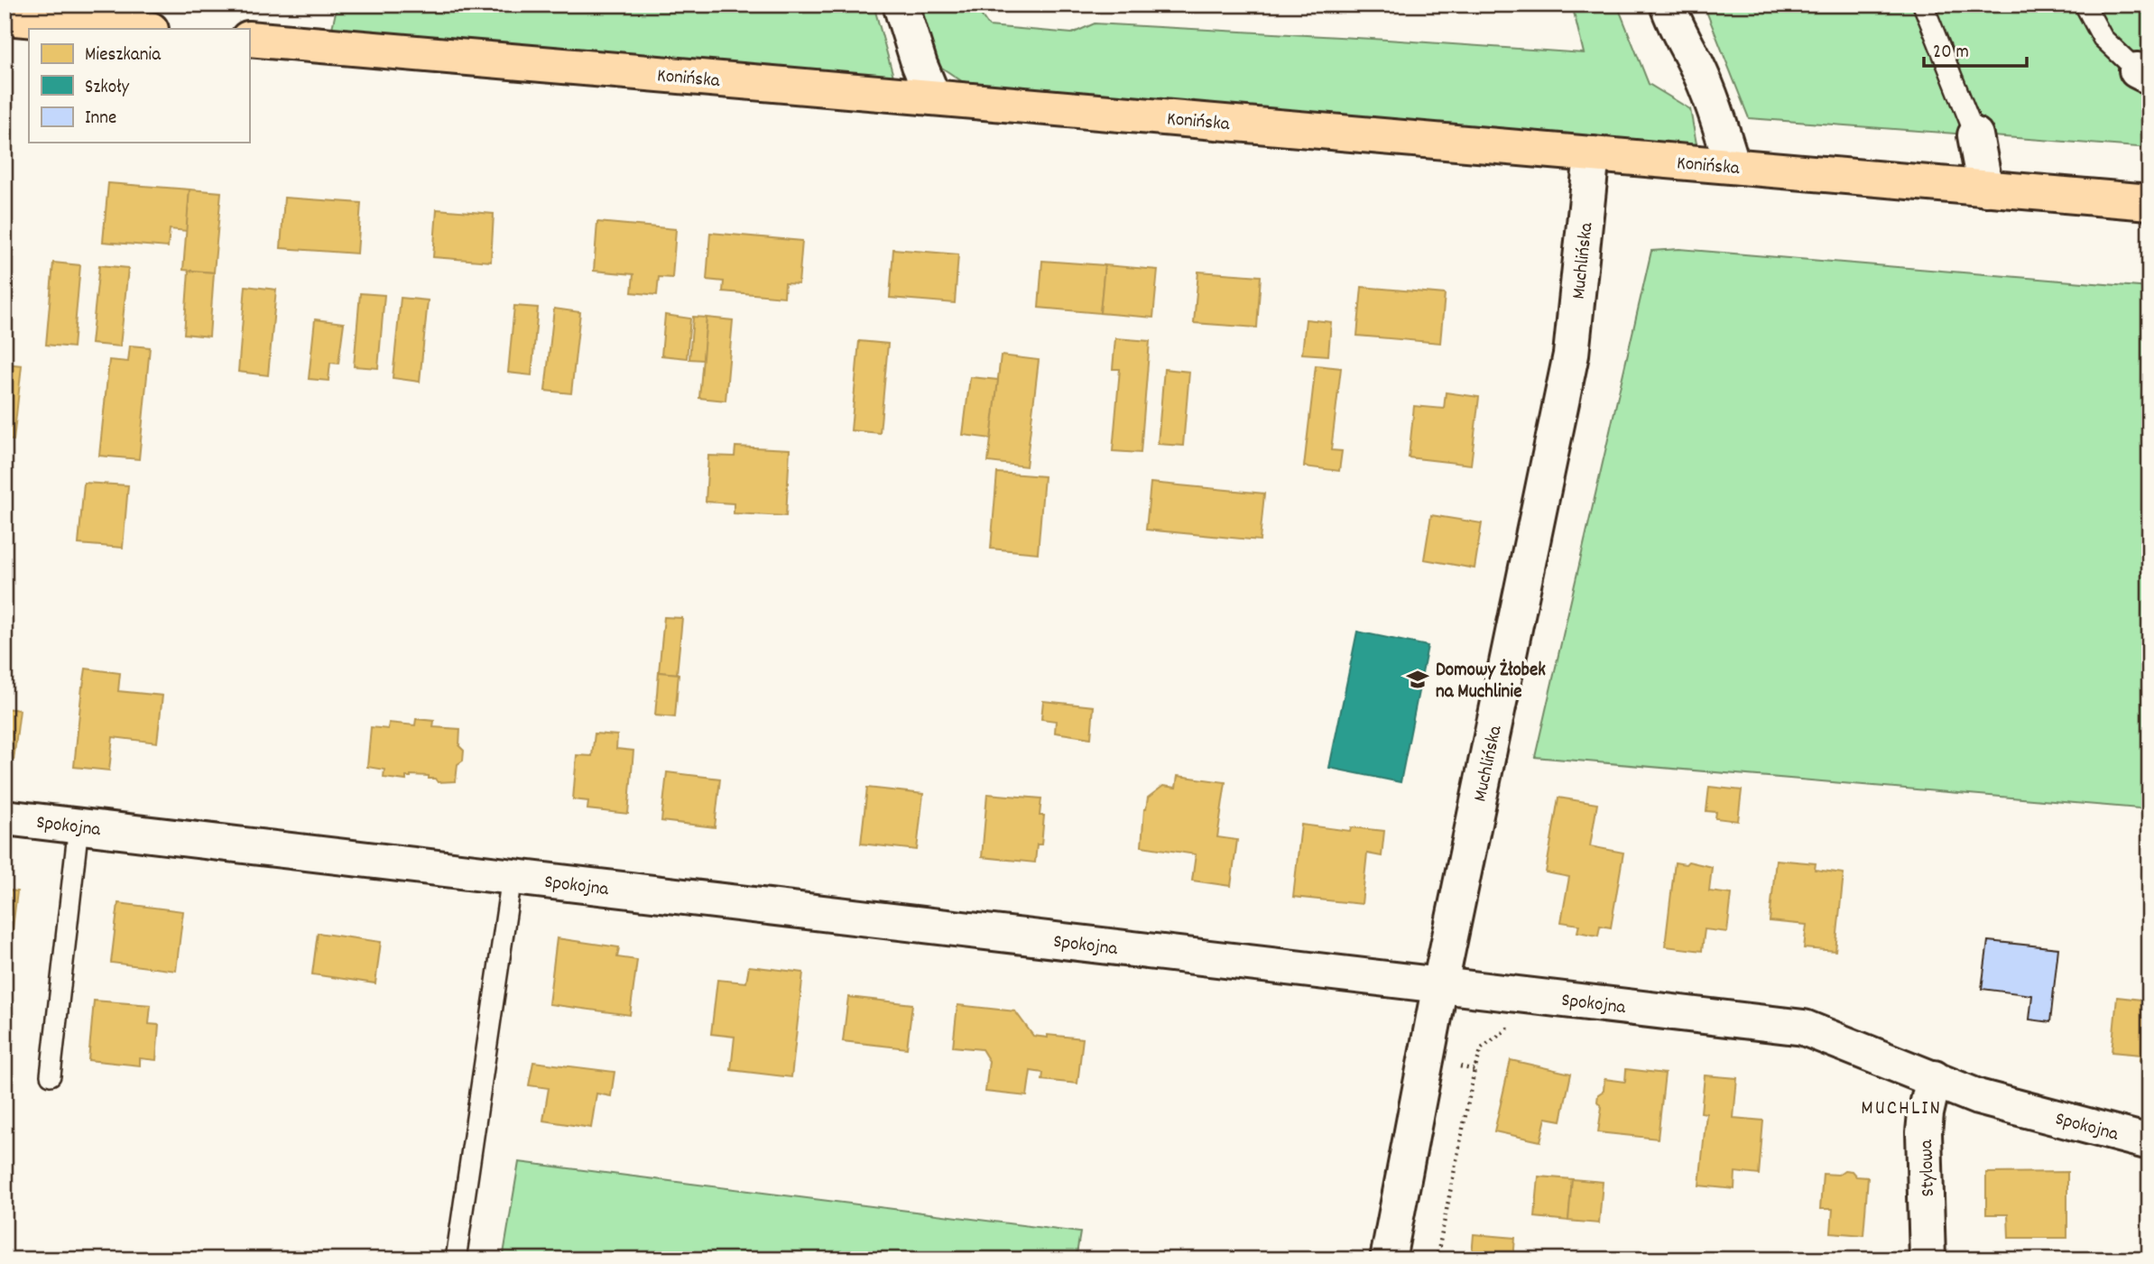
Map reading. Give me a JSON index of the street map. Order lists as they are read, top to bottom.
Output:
{
  "streets": {
    "main road": ["Konińska"],
    "street": ["Muchlińska", "Spokojna", "Stylowa"]
  },
  "crossings": [
    ["Konińska", "Muchlińska"],
    ["Muchlińska", "Spokojna"],
    ["Spokojna", "Stylowa"]
  ],
  "districts": ["MUCHLIN"],
  "places": {
    "school or university": ["Domowy Żłobek na Muchlinie"]
  },
  "legend": ["Mieszkania", "Szkoły", "Inne"],
  "scale_bar": "20 m"
}
